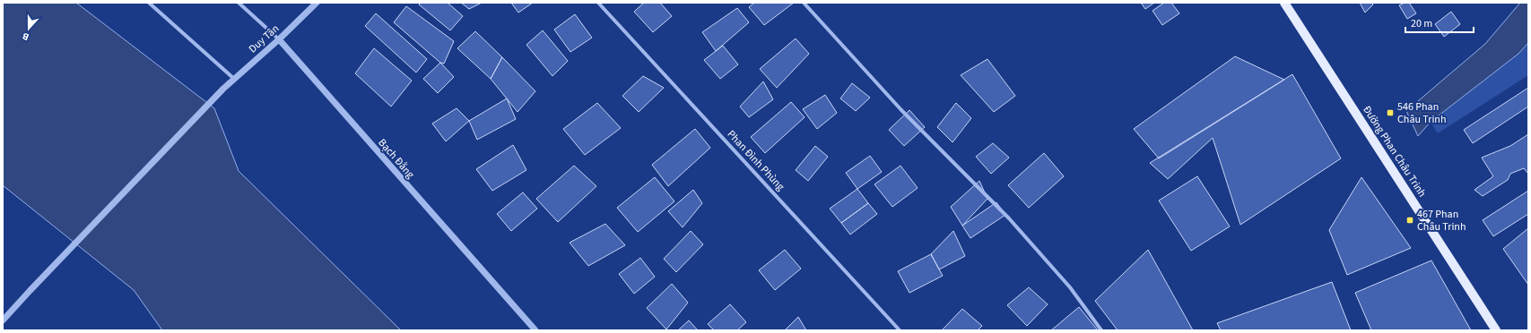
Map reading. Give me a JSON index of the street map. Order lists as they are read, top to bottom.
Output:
{
  "streets": {
    "main road": ["Đường Phan Châu Trinh"],
    "street": ["Duy Tân", "Bạch Đằng", "Phan Đình Phùng"]
  },
  "crossings": [
    ["Duy Tân", "Bạch Đằng"]
  ],
  "places": {
    "transit": ["546 Phan Châu Trinh", "467 Phan Châu Trinh"]
  },
  "scale_bar": "20 m",
  "north": "bottom"
}
